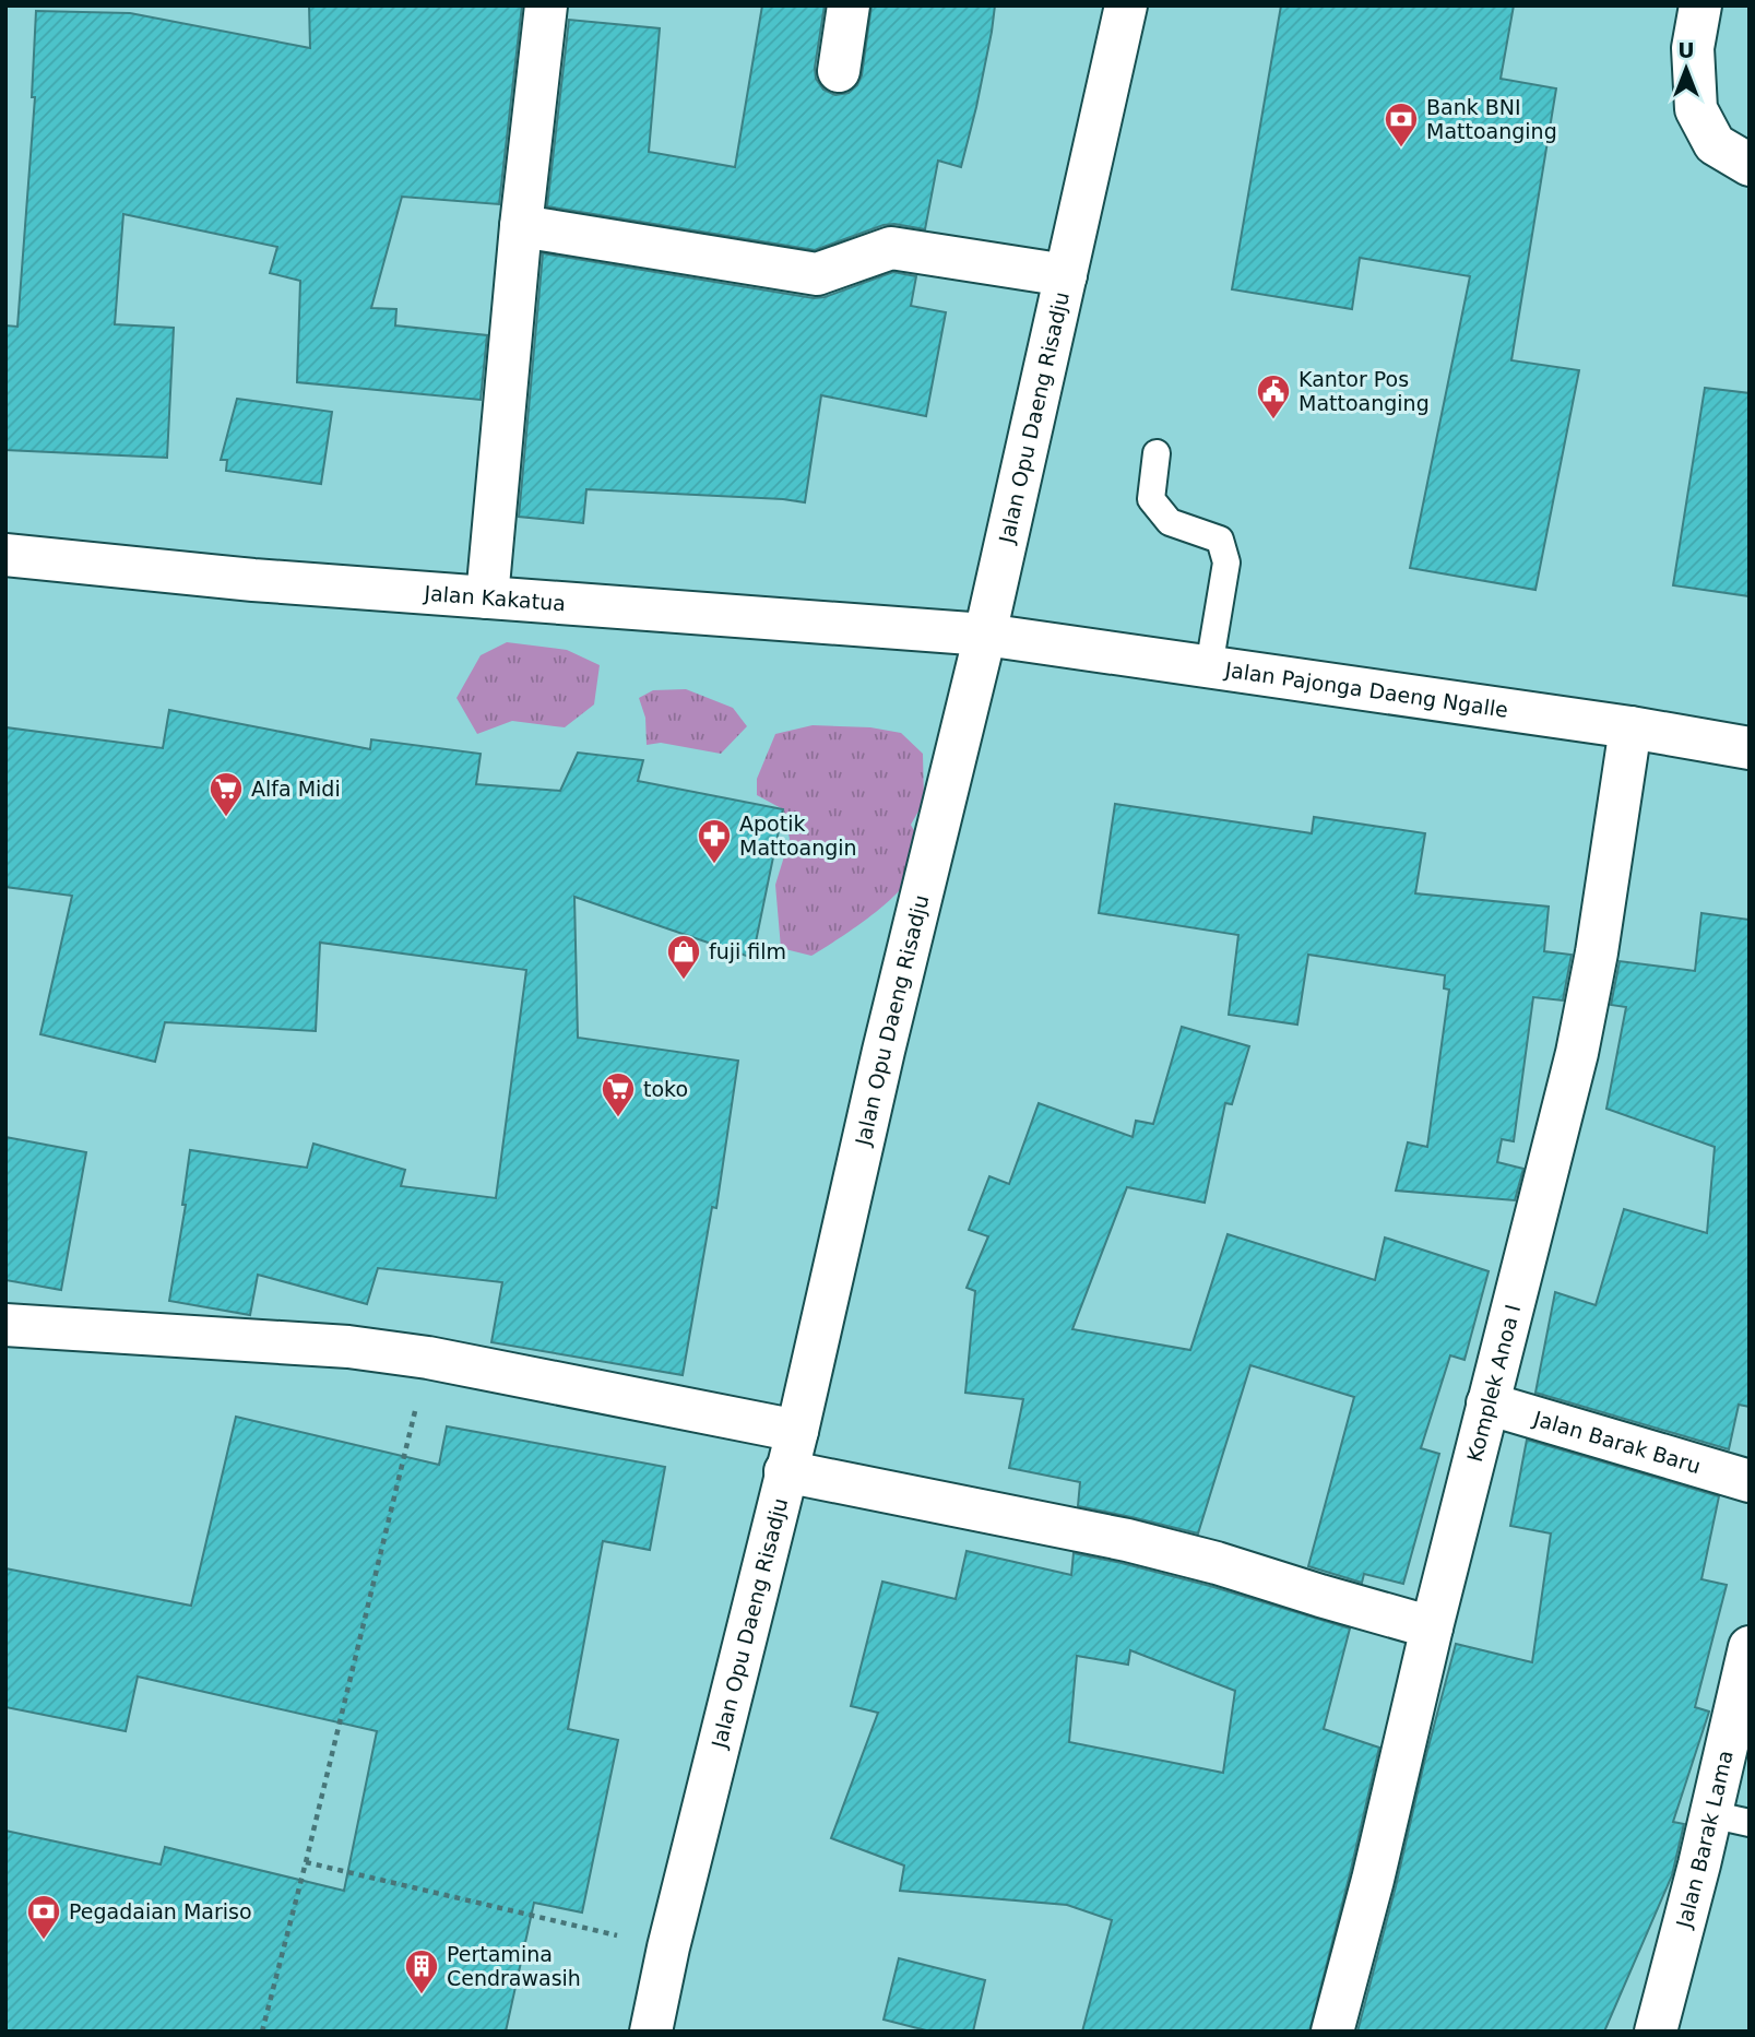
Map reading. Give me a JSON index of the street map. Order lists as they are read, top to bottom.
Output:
{
  "streets": {
    "street": [
      "Jalan Opu Daeng Risadju",
      "Jalan Kakatua",
      "Jalan Pajonga Daeng Ngalle",
      "Komplek Anoa I",
      "Jalan Barak Baru",
      "Jalan Barak Lama"
    ]
  },
  "crossings": [
    ["Jalan Opu Daeng Risadju", "Jalan Kakatua"],
    ["Jalan Opu Daeng Risadju", "Jalan Pajonga Daeng Ngalle"],
    ["Jalan Kakatua", "Jalan Pajonga Daeng Ngalle"],
    ["Jalan Pajonga Daeng Ngalle", "Komplek Anoa I"],
    ["Komplek Anoa I", "Jalan Barak Baru"]
  ],
  "places": {
    "bank": ["Bank BNI Mattoanging", "Pegadaian Mariso"],
    "public building": ["Kantor Pos Mattoanging"],
    "supermarket": ["Alfa Midi", "toko"],
    "pharmacy": ["Apotik Mattoangin"],
    "shop": ["fuji film"],
    "building": ["Pertamina Cendrawasih"]
  },
  "north": "top"
}
